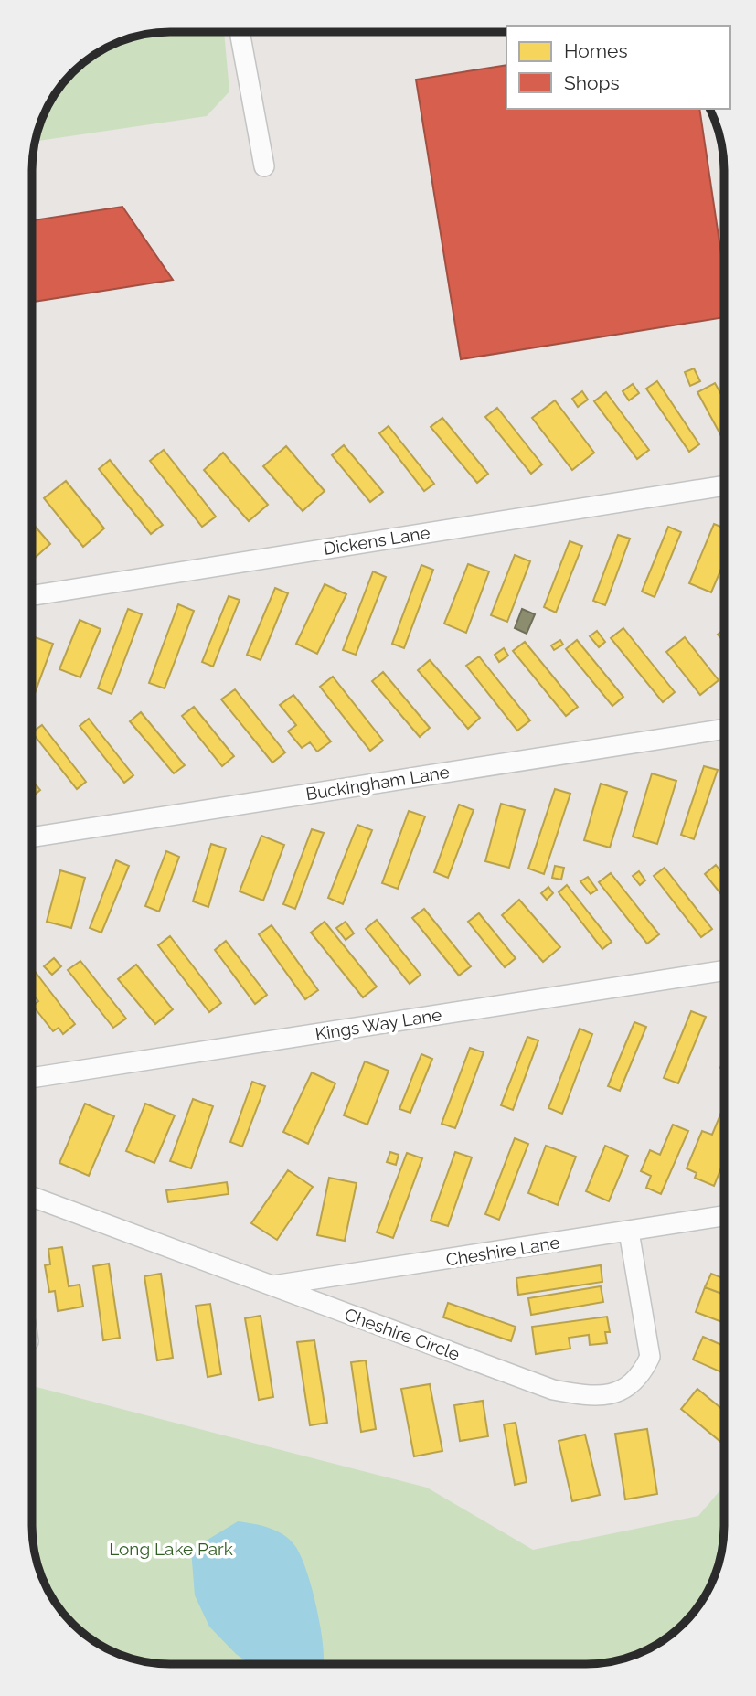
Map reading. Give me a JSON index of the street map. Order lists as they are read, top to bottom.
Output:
{
  "streets": {
    "street": [
      "Dickens Lane",
      "Buckingham Lane",
      "Kings Way Lane",
      "Cheshire Lane",
      "Cheshire Circle"
    ]
  },
  "crossings": [
    ["Cheshire Lane", "Cheshire Circle"]
  ],
  "parks": ["Long Lake Park"],
  "legend": ["Homes", "Shops"]
}
